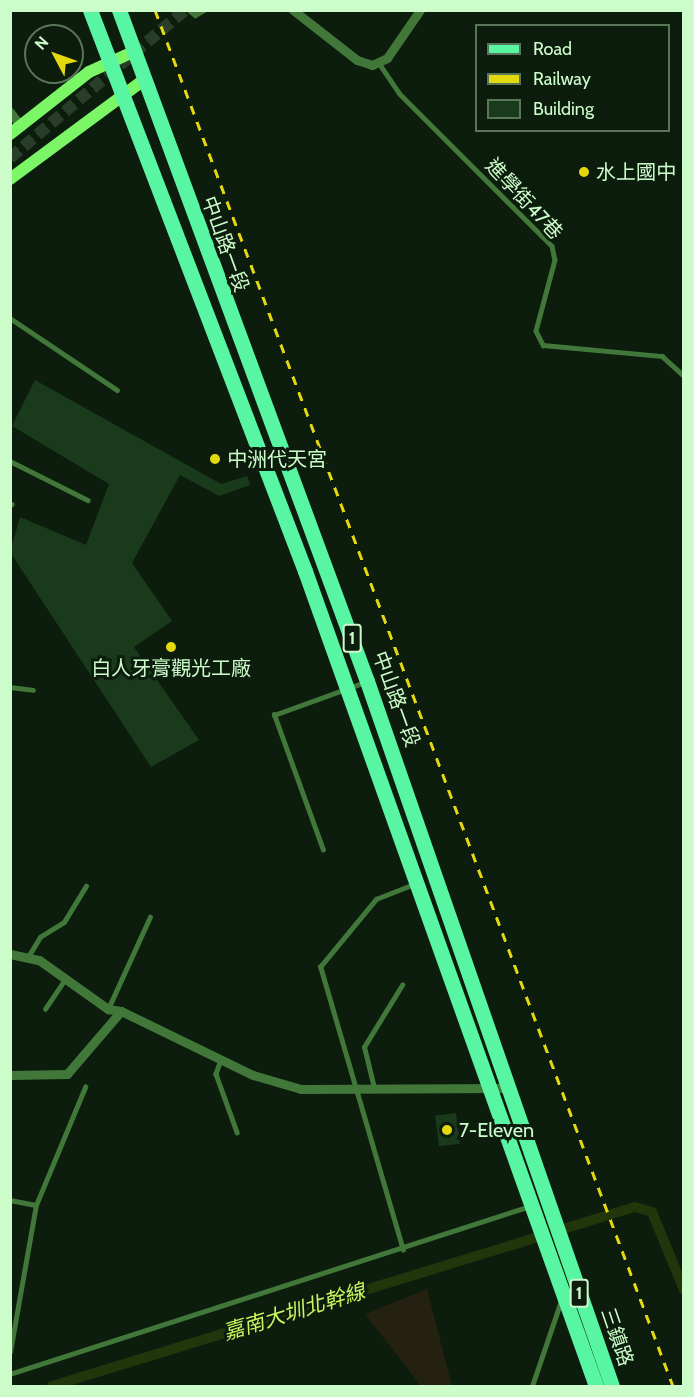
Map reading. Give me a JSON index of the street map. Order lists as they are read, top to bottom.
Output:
{
  "streets": {
    "main road": ["中山路一段", "1", "三鎮路"],
    "lane": ["進學街47巷"]
  },
  "crossings": [
    ["中山路一段", "1"],
    ["中山路一段", "三鎮路"],
    ["1", "三鎮路"]
  ],
  "water": ["嘉南大圳北幹線"],
  "places": [
    "水上國中",
    "中洲代天宮",
    "白人牙膏觀光工廠",
    "7-Eleven"
  ],
  "legend": ["Road", "Railway", "Building"],
  "north": "top left"
}
